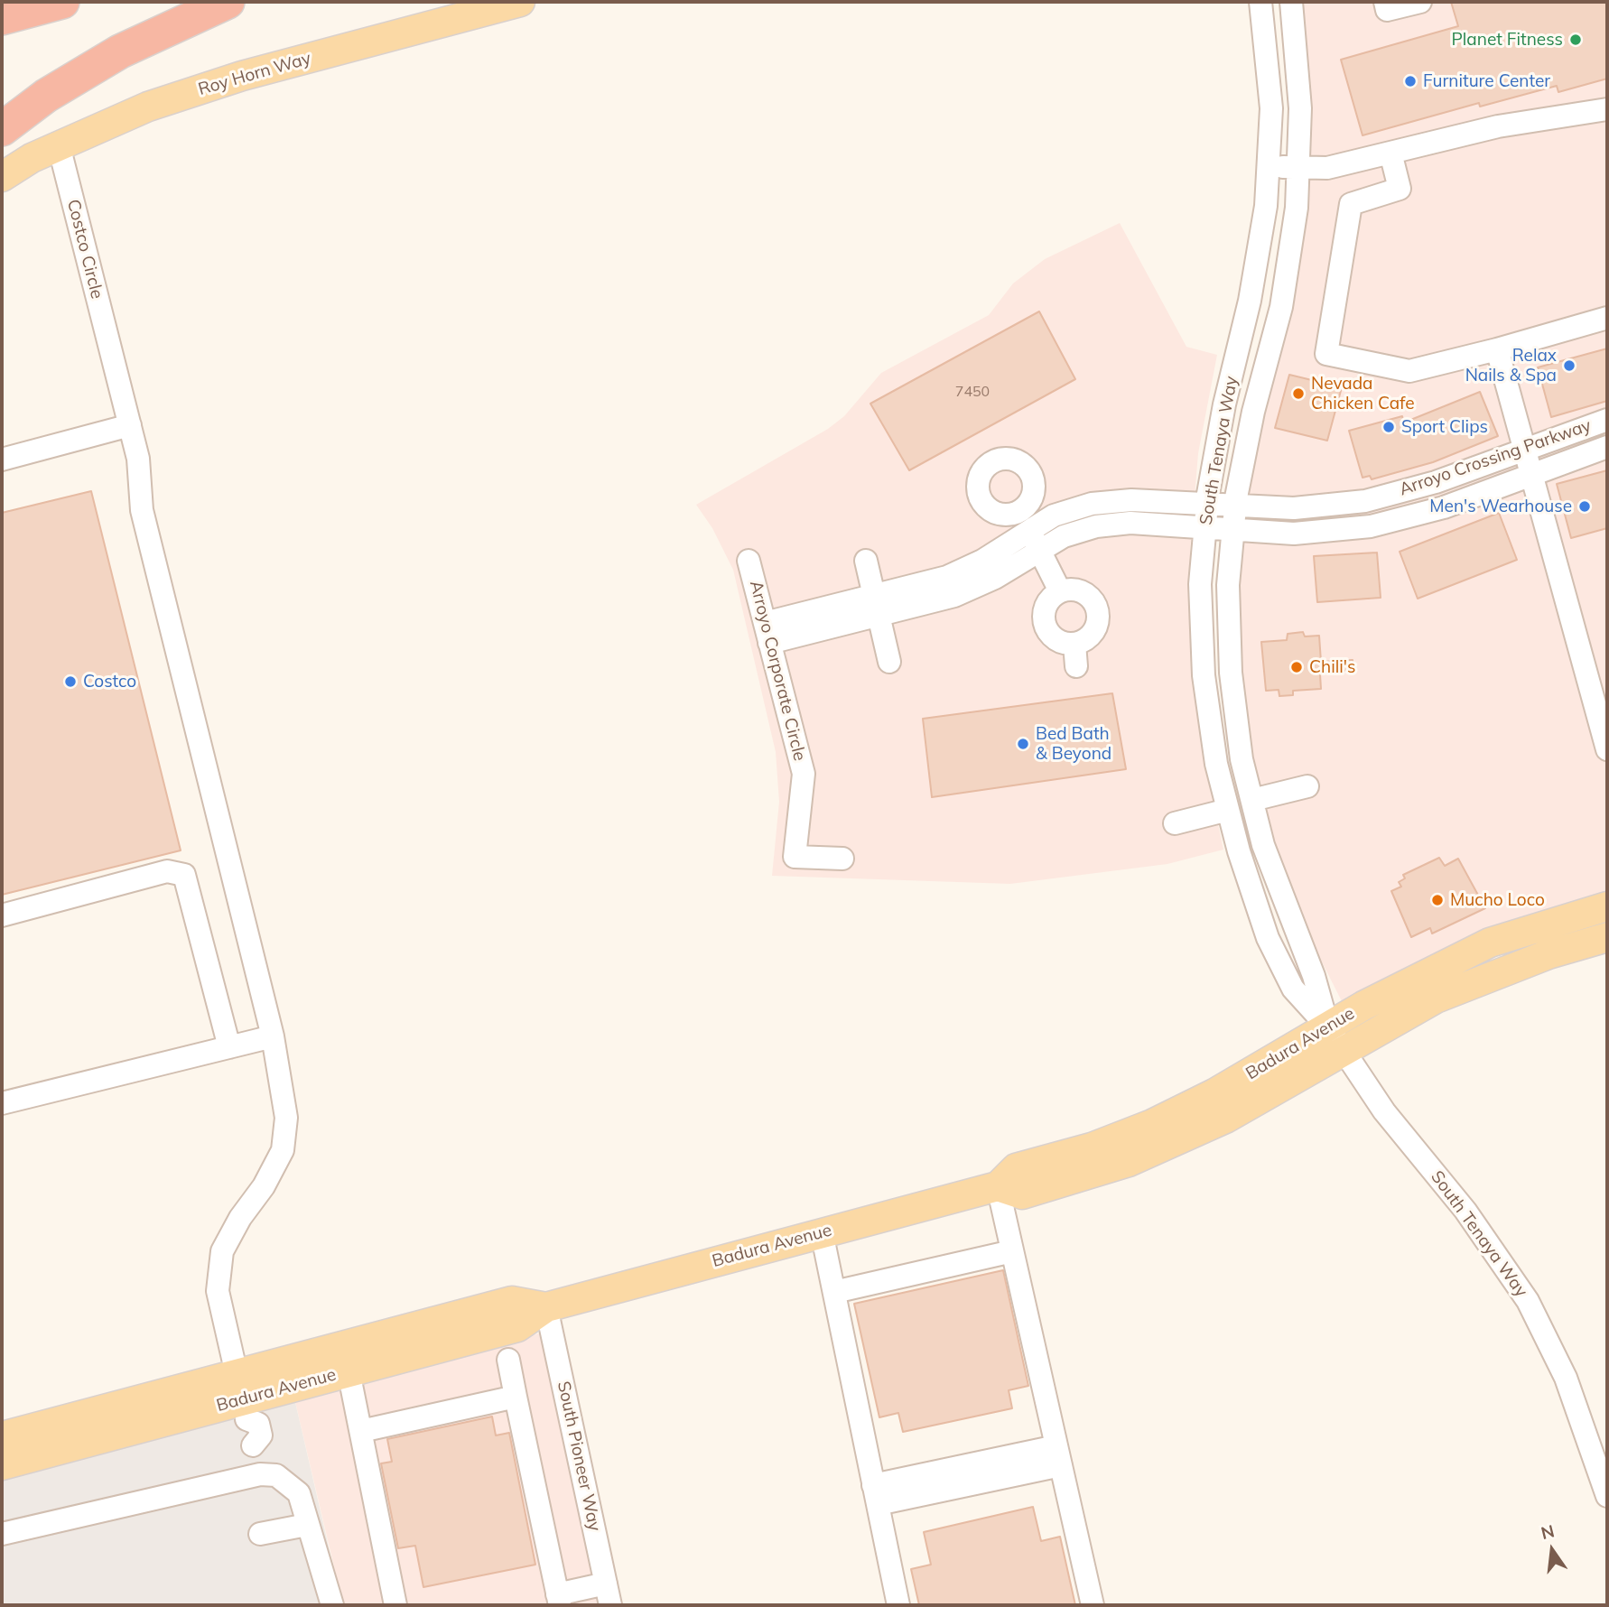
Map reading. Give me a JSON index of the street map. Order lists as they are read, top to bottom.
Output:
{
  "streets": {
    "main road": ["Roy Horn Way", "Badura Avenue"],
    "street": [
      "Costco Circle",
      "South Tenaya Way",
      "Arroyo Crossing Parkway",
      "Arroyo Corporate Circle",
      "South Pioneer Way"
    ]
  },
  "crossings": [
    ["Roy Horn Way", "Costco Circle"],
    ["Costco Circle", "Badura Avenue"],
    ["South Tenaya Way", "Arroyo Crossing Parkway"],
    ["South Tenaya Way", "Badura Avenue"],
    ["Arroyo Crossing Parkway", "Arroyo Corporate Circle"],
    ["Badura Avenue", "South Pioneer Way"]
  ],
  "places": [
    "Planet Fitness",
    "Furniture Center",
    "Relax Nails & Spa",
    "Nevada Chicken Cafe",
    "Sport Clips",
    "Men's Wearhouse",
    "Chili's",
    "Costco",
    "Bed Bath & Beyond",
    "Mucho Loco"
  ],
  "house_numbers": ["7450"],
  "north": "top"
}
